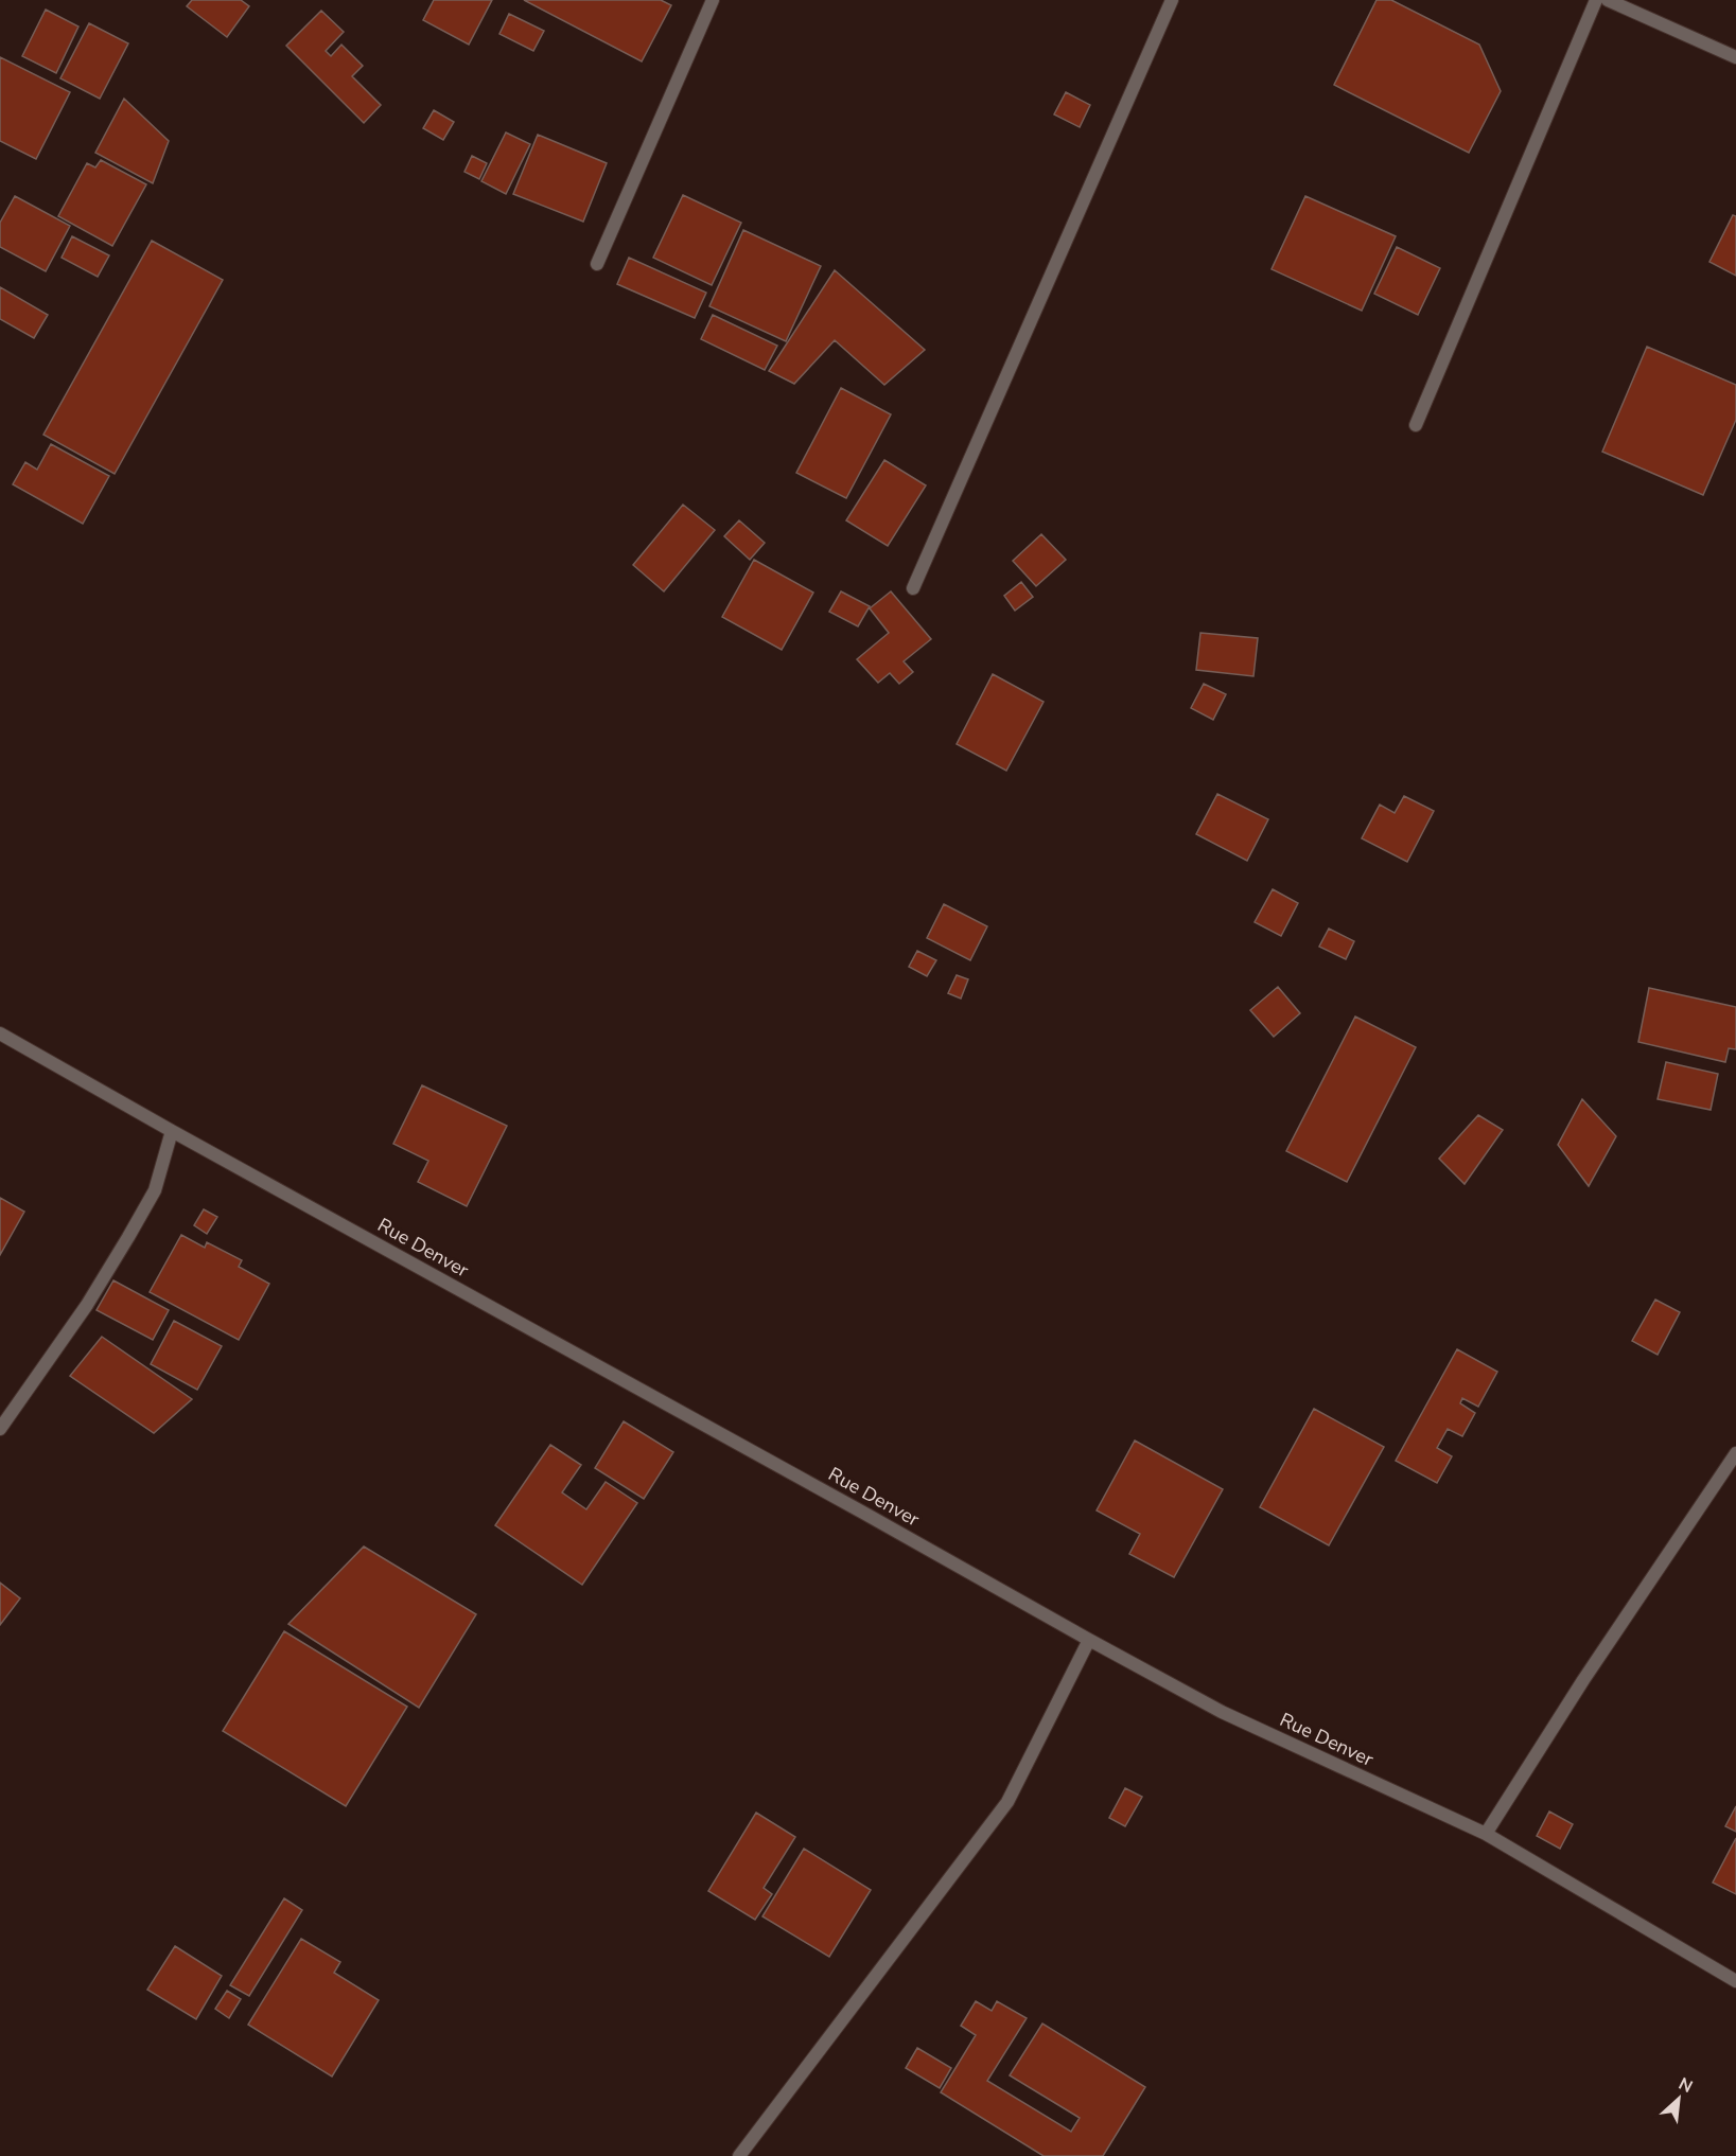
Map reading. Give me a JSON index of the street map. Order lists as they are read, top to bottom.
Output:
{
  "streets": {
    "street": ["Rue Denver"]
  },
  "north": "top right"
}
